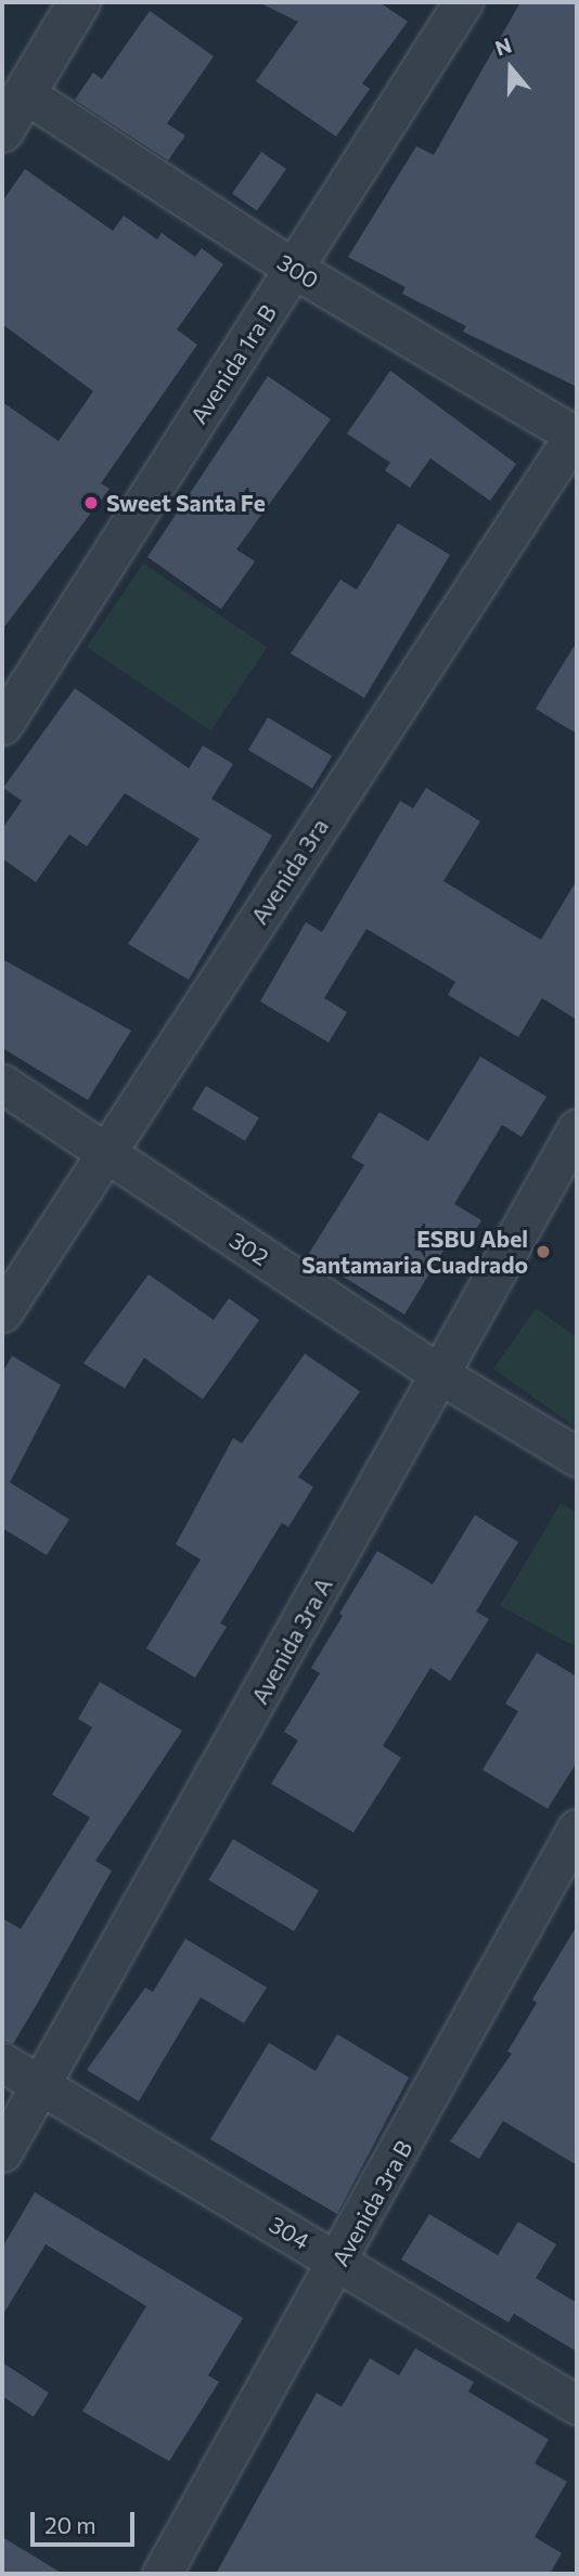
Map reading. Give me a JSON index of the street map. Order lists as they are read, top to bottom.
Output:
{
  "streets": {
    "street": [
      "300",
      "Avenida 1ra B",
      "Avenida 3ra",
      "302",
      "Avenida 3ra A",
      "Avenida 3ra B",
      "304"
    ]
  },
  "crossings": [
    ["300", "Avenida 1ra B"],
    ["300", "Avenida 3ra"],
    ["Avenida 3ra", "302"],
    ["302", "Avenida 3ra A"],
    ["Avenida 3ra A", "304"],
    ["Avenida 3ra B", "304"]
  ],
  "places": ["Sweet Santa Fe", "ESBU Abel Santamaria Cuadrado"],
  "scale_bar": "20 m",
  "north": "top"
}
